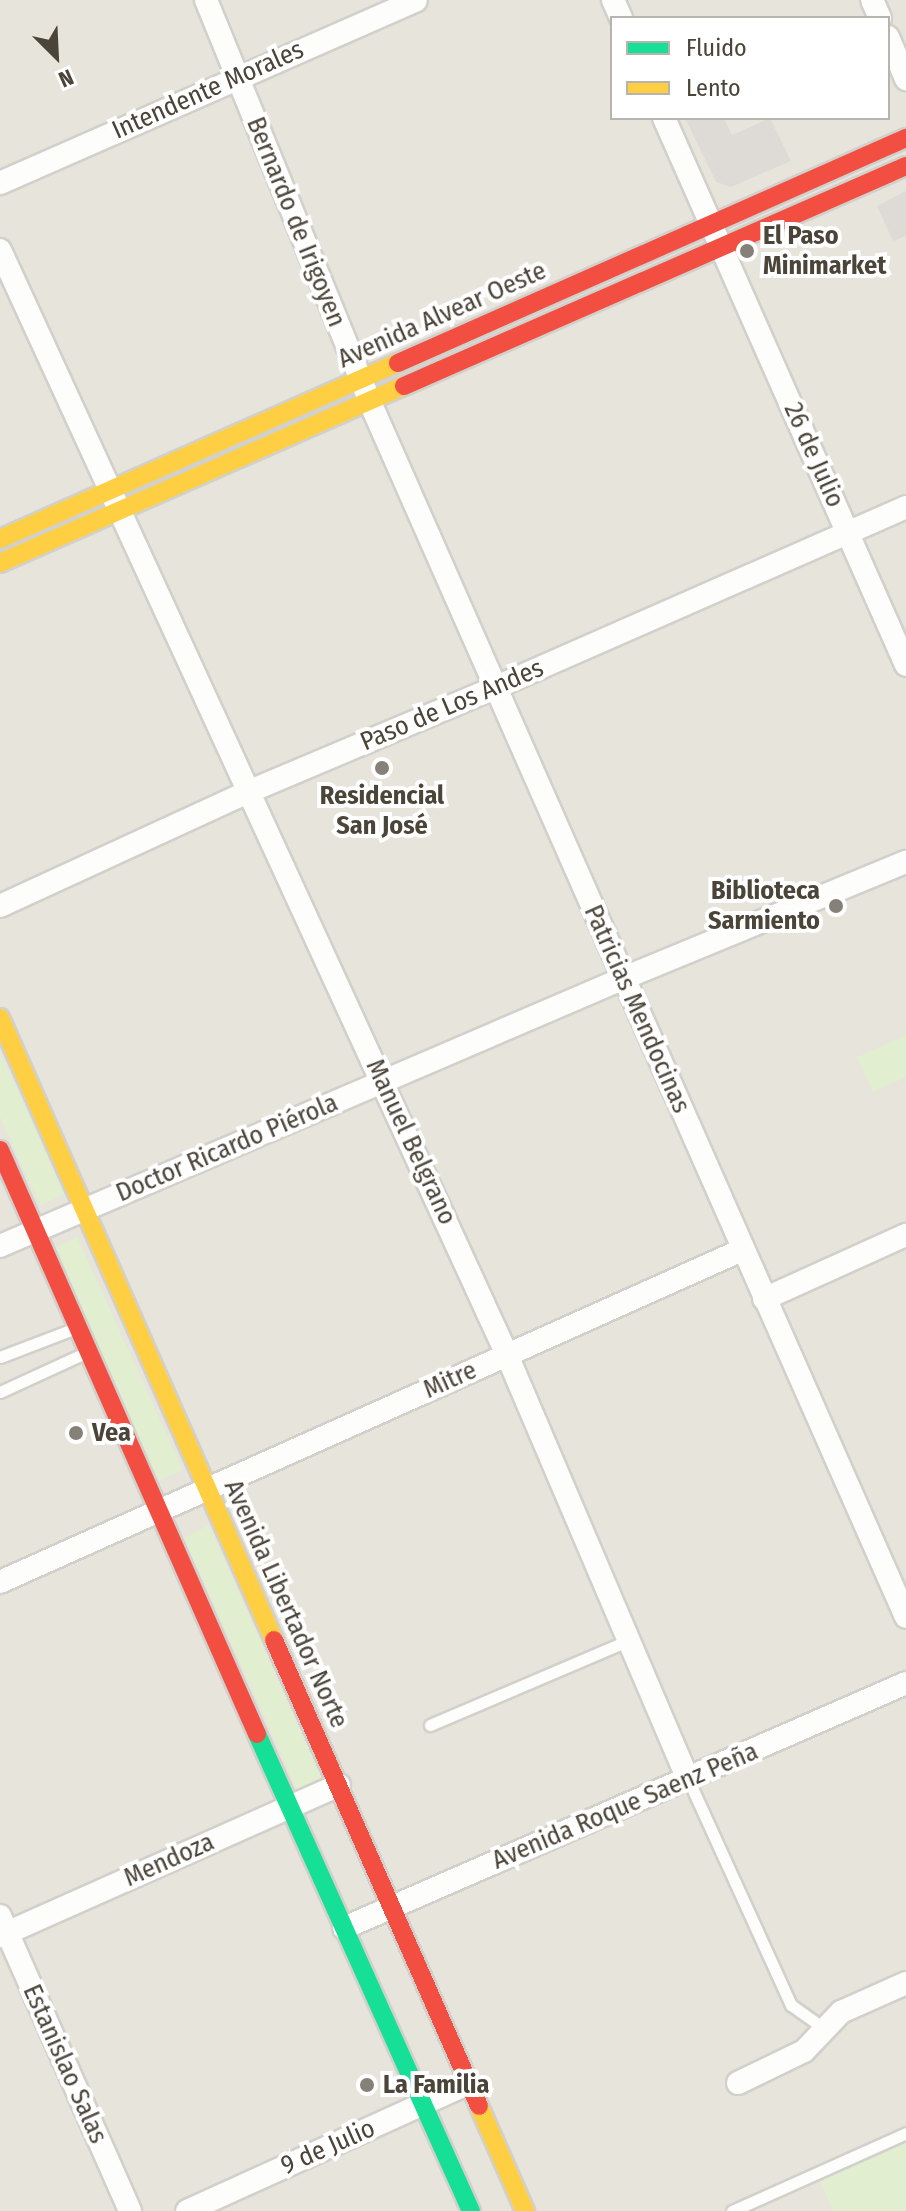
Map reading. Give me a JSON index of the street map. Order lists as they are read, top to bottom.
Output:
{
  "streets": {
    "main road": ["Avenida Alvear Oeste", "Avenida Libertador Norte"],
    "street": [
      "Intendente Morales",
      "Bernardo de Irigoyen",
      "26 de Julio",
      "Paso de Los Andes",
      "Patricias Mendocinas",
      "Manuel Belgrano",
      "Doctor Ricardo Piérola",
      "Mitre",
      "Avenida Roque Saenz Peña",
      "Mendoza",
      "Estanislao Salas",
      "9 de Julio"
    ]
  },
  "crossings": [
    ["Intendente Morales", "Bernardo de Irigoyen"],
    ["Bernardo de Irigoyen", "Avenida Alvear Oeste"],
    ["Bernardo de Irigoyen", "Patricias Mendocinas"],
    ["Avenida Alvear Oeste", "26 de Julio"],
    ["Avenida Alvear Oeste", "Patricias Mendocinas"],
    ["Avenida Alvear Oeste", "Manuel Belgrano"],
    ["26 de Julio", "Paso de Los Andes"],
    ["Paso de Los Andes", "Patricias Mendocinas"],
    ["Paso de Los Andes", "Manuel Belgrano"],
    ["Patricias Mendocinas", "Doctor Ricardo Piérola"],
    ["Patricias Mendocinas", "Mitre"],
    ["Manuel Belgrano", "Doctor Ricardo Piérola"],
    ["Manuel Belgrano", "Mitre"],
    ["Manuel Belgrano", "Avenida Roque Saenz Peña"],
    ["Doctor Ricardo Piérola", "Avenida Libertador Norte"],
    ["Mitre", "Avenida Libertador Norte"],
    ["Avenida Libertador Norte", "Avenida Roque Saenz Peña"],
    ["Avenida Libertador Norte", "Mendoza"],
    ["Avenida Libertador Norte", "9 de Julio"],
    ["Mendoza", "Estanislao Salas"]
  ],
  "places": [
    "El Paso Minimarket",
    "Residencial San José",
    "Biblioteca Sarmiento",
    "Vea",
    "La Familia"
  ],
  "legend": ["Fluido", "Lento"],
  "north": "bottom right"
}
